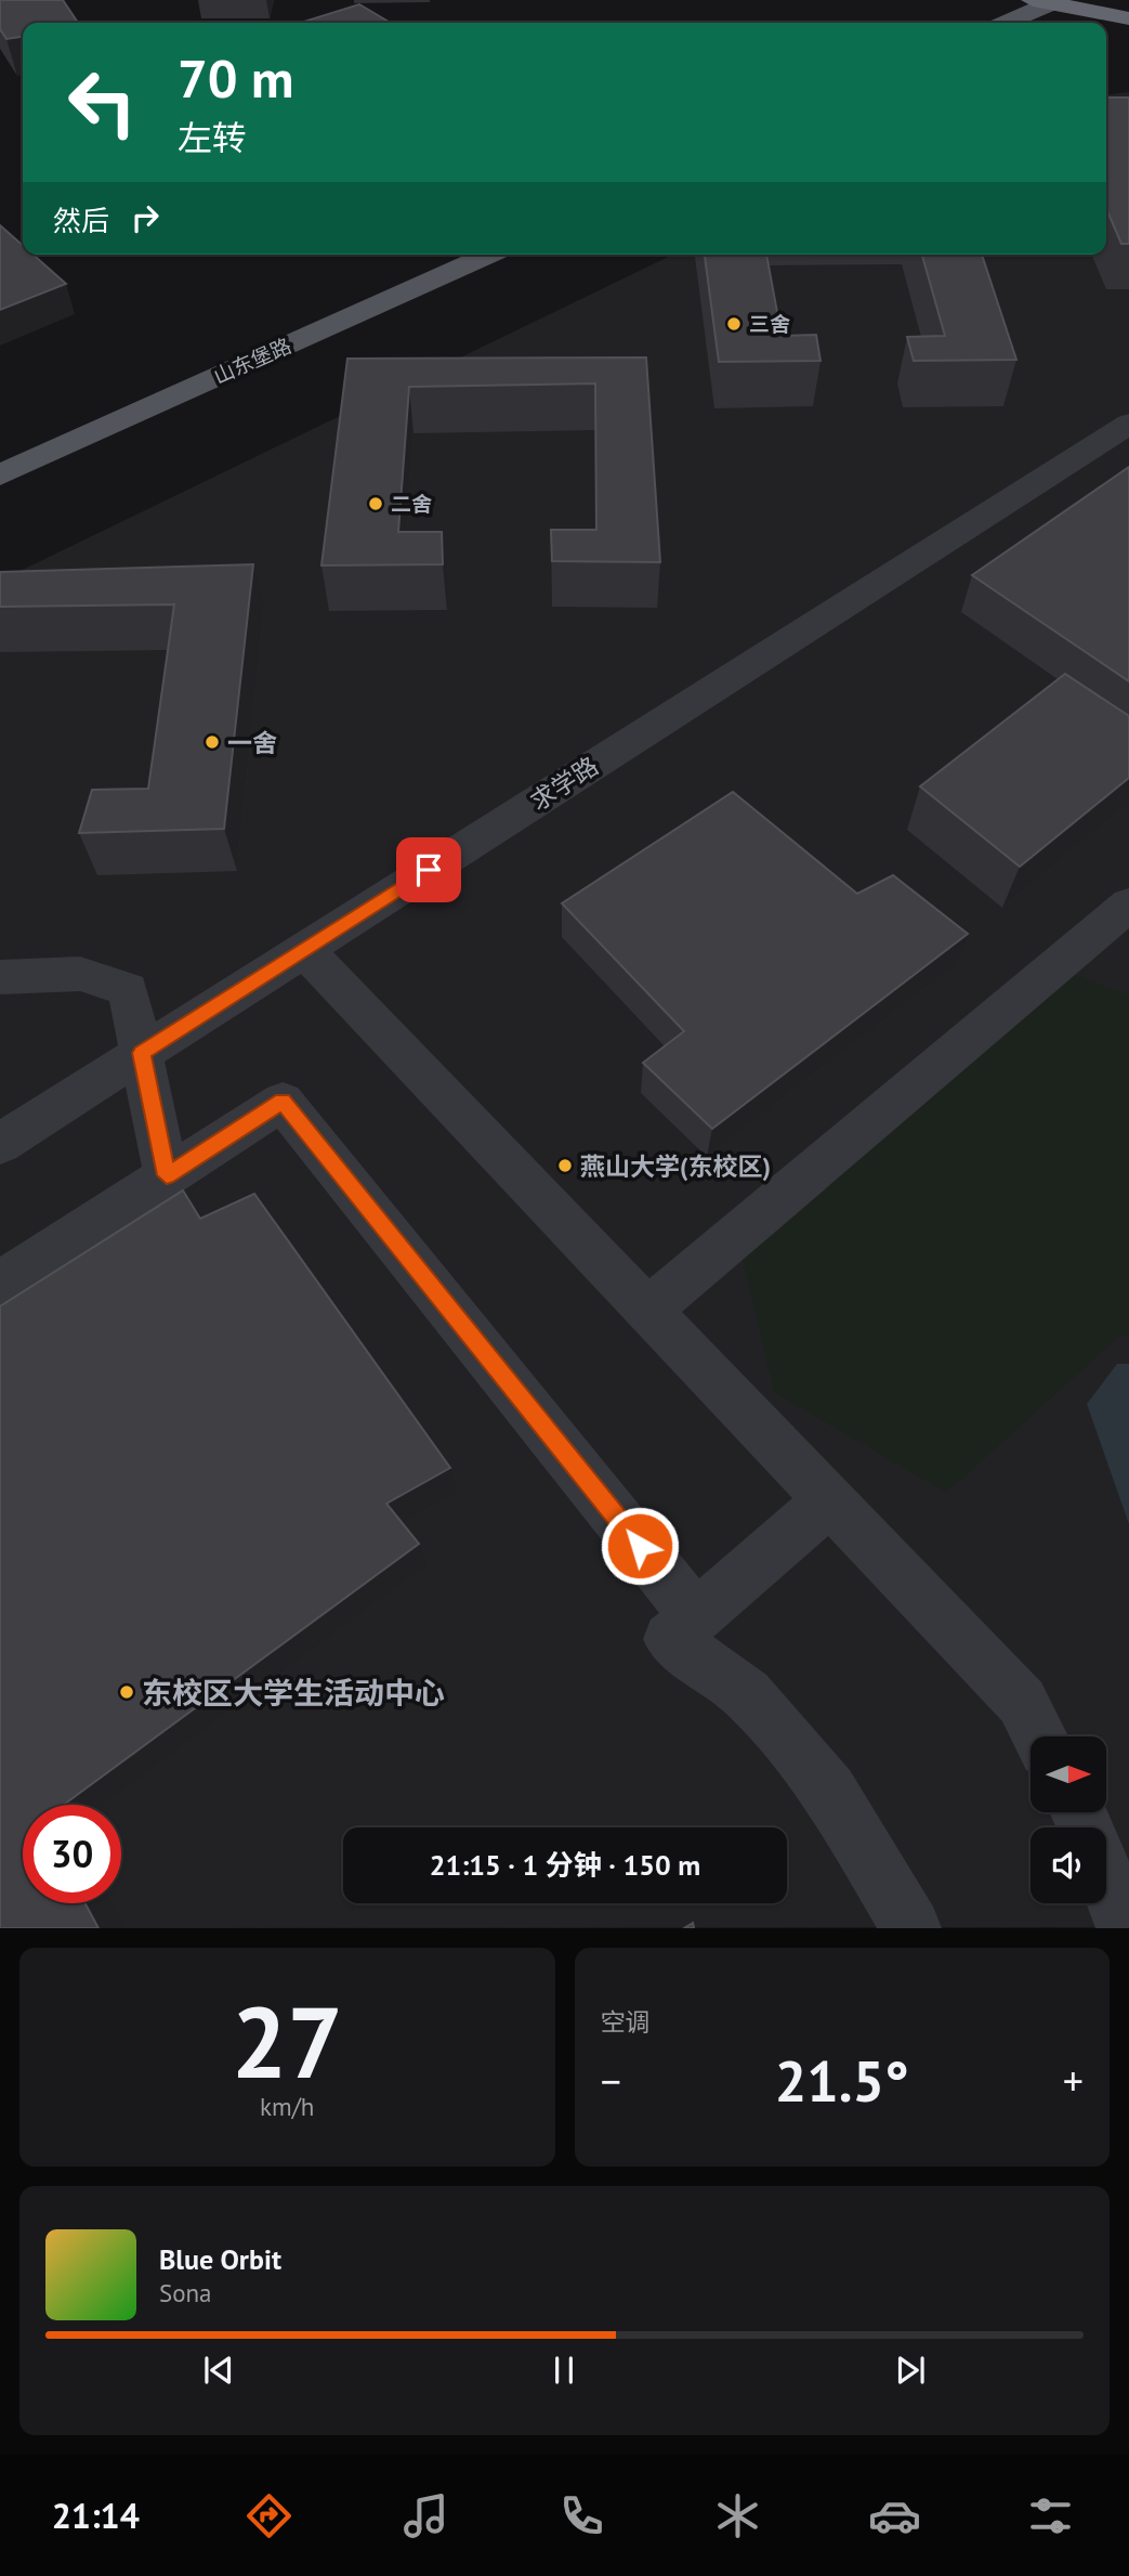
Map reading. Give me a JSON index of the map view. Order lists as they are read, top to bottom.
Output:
{
  "streets": {
    "main road": ["山东堡路"],
    "street": ["求学路"]
  },
  "places": [
    "三舍",
    "二舍",
    "一舍",
    "燕山大学(东校区)",
    "东校区大学生活动中心"
  ],
  "north": "right",
  "page": {
    "turn": ["70 m", "左转"],
    "then": "然后",
    "limit": "30",
    "trip": "21:15 · 1 分钟 · 150 m",
    "tile": [
      ["27", "km/h"],
      "空调"
    ],
    "heat": ["−", "21.5°", "+"],
    "song": ["Blue Orbit", "Sona"],
    "tabs": "21:14"
  }
}
